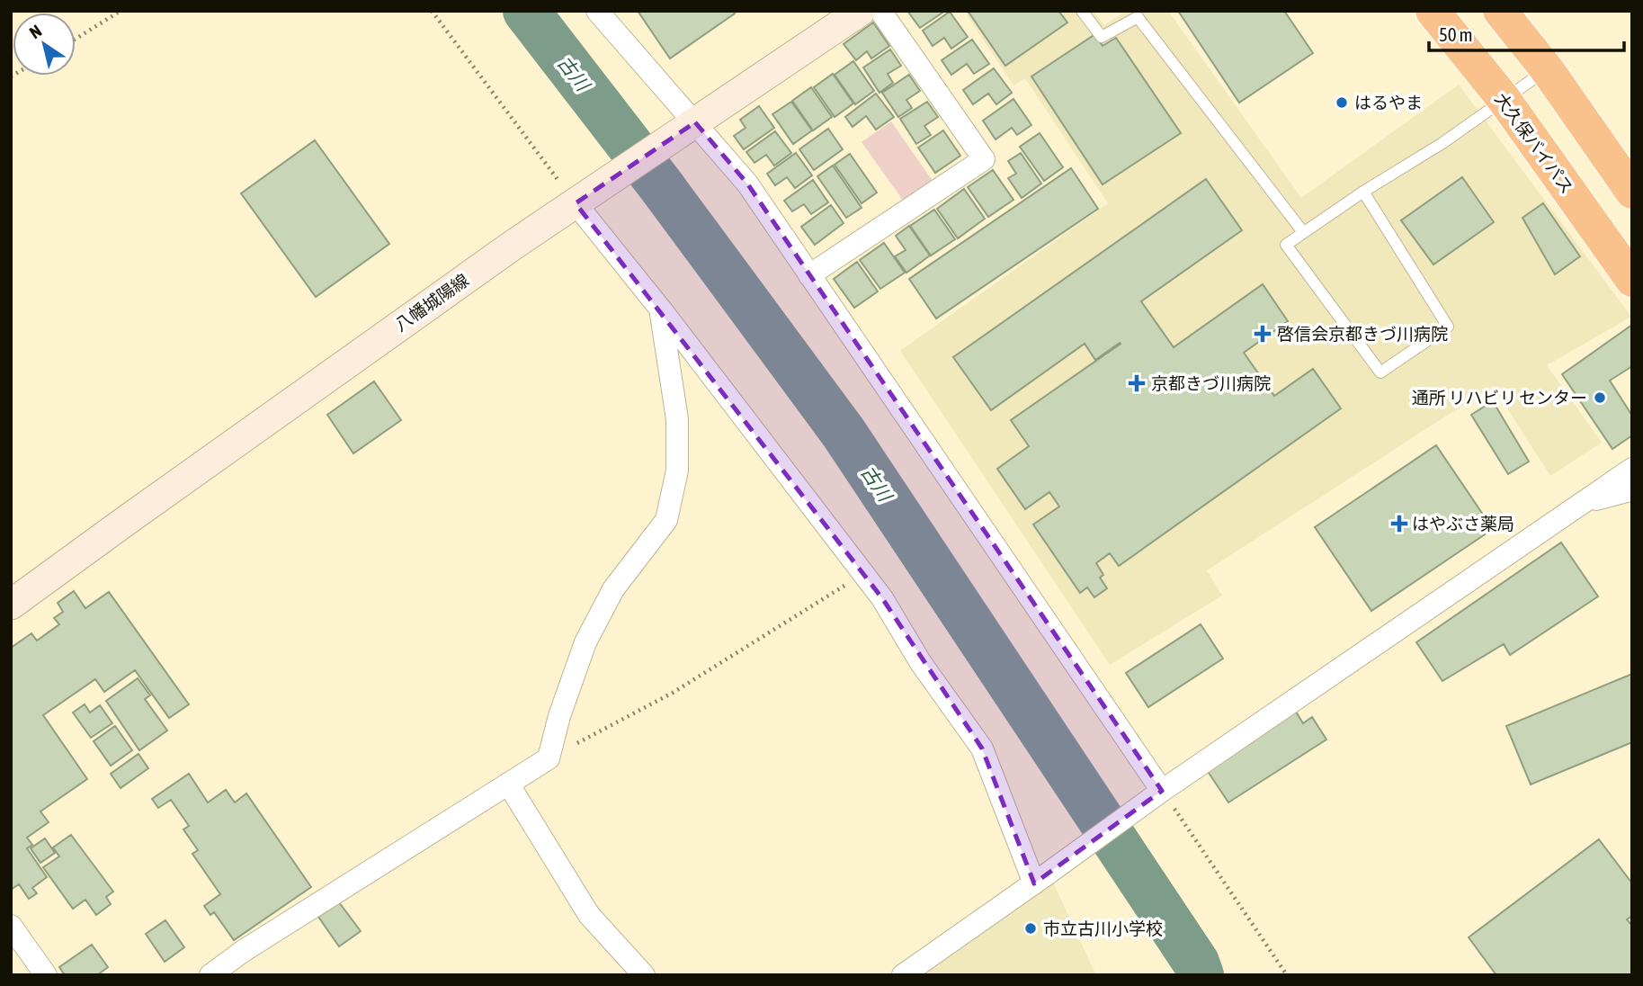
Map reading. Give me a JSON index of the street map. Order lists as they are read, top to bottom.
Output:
{
  "streets": {
    "highway": ["大久保バイパス"],
    "main road": ["八幡城陽線"]
  },
  "water": ["古川"],
  "places": {
    "other": ["はるやま", "通所 リハビリ センター", "市立古川小学校"],
    "health": ["啓信会京都きづ川病院", "京都きづ川病院", "はやぶさ薬局"]
  },
  "scale_bar": "50 m",
  "north": "top left"
}
